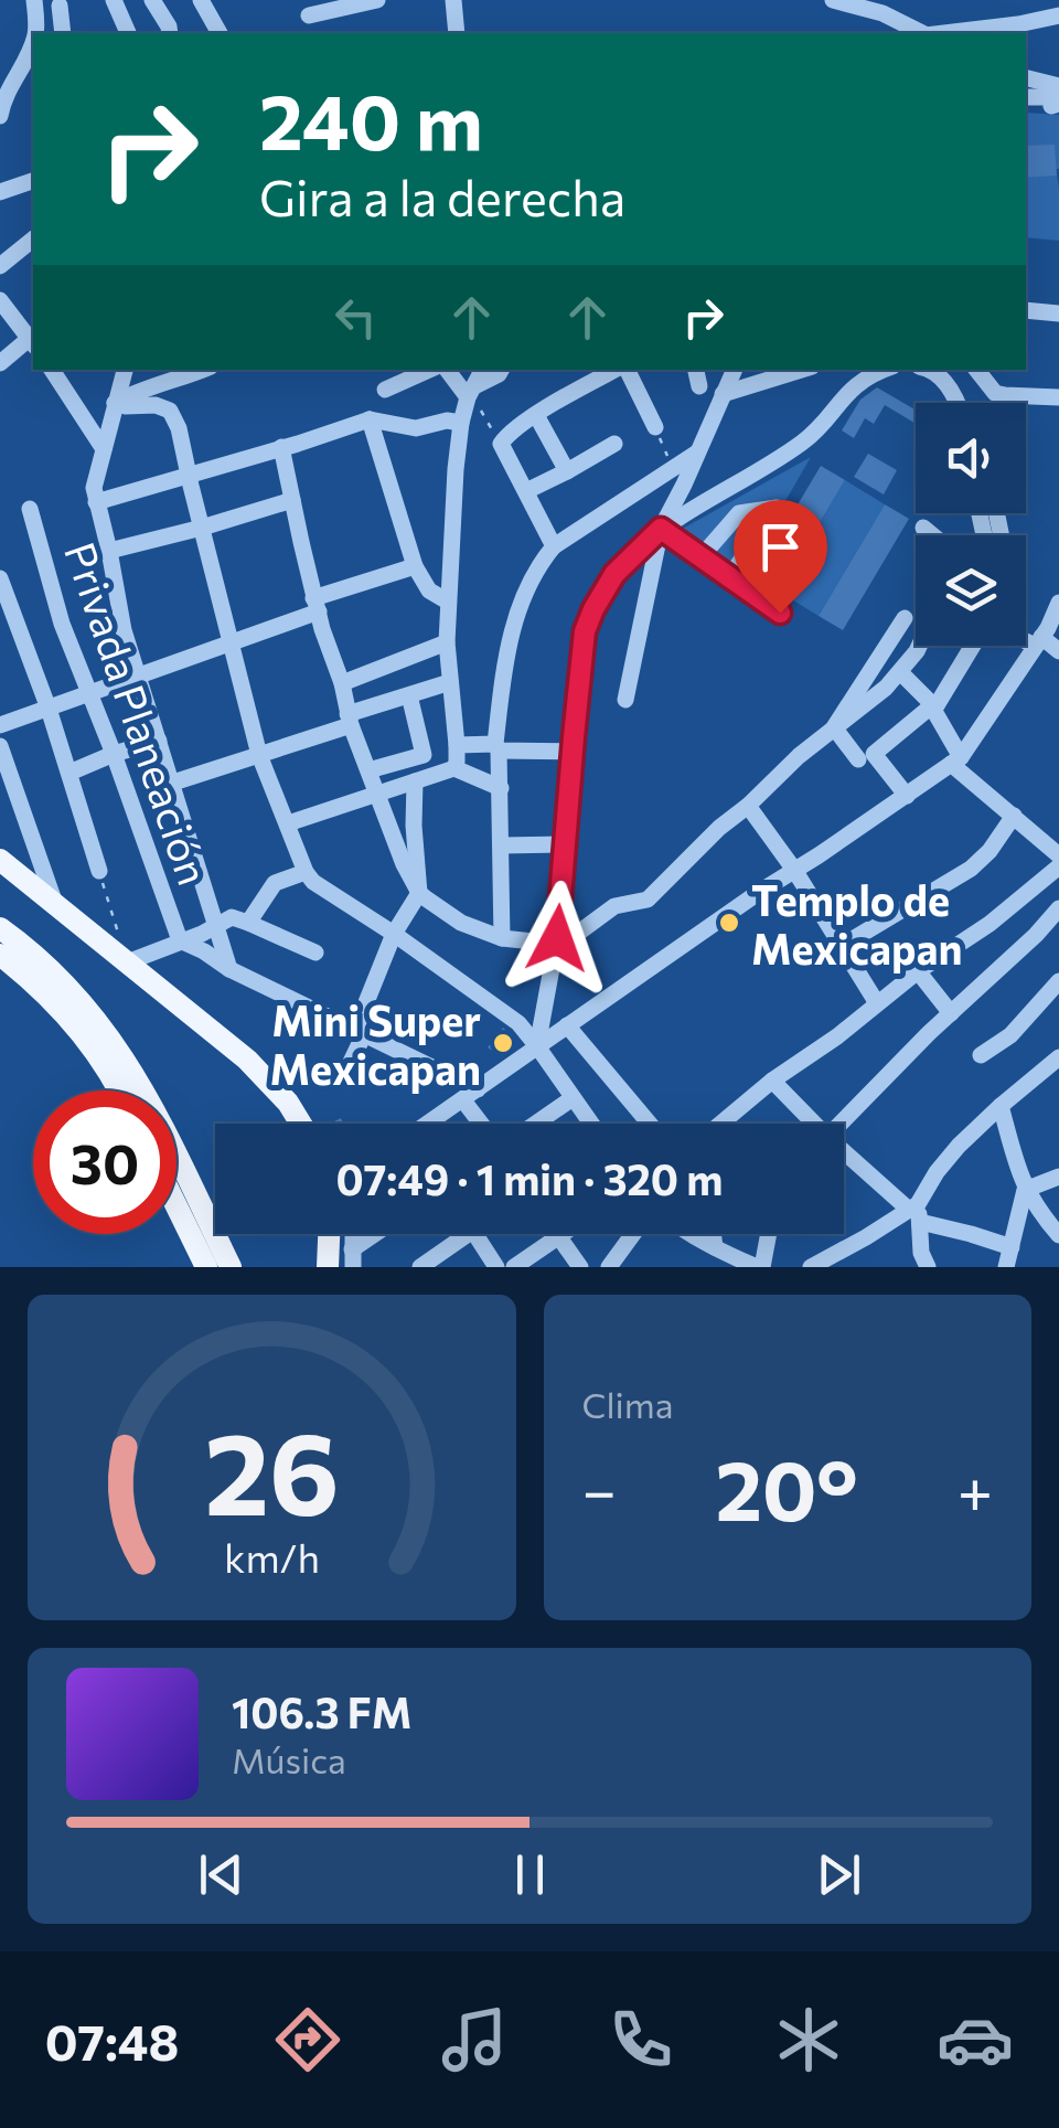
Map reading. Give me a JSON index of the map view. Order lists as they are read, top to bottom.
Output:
{
  "streets": {
    "street": ["Privada Planeación"]
  },
  "places": ["Templo de Mexicapan", "Mini Super Mexicapan"],
  "page": {
    "turn": ["240 m", "Gira a la derecha"],
    "limit": "30",
    "trip": "07:49 · 1 min · 320 m",
    "tile": "Clima",
    "heat": ["−", "20°", "+"],
    "song": ["106.3 FM", "Música"],
    "tabs": "07:48",
    "gauge": ["26", "km/h"]
  }
}
